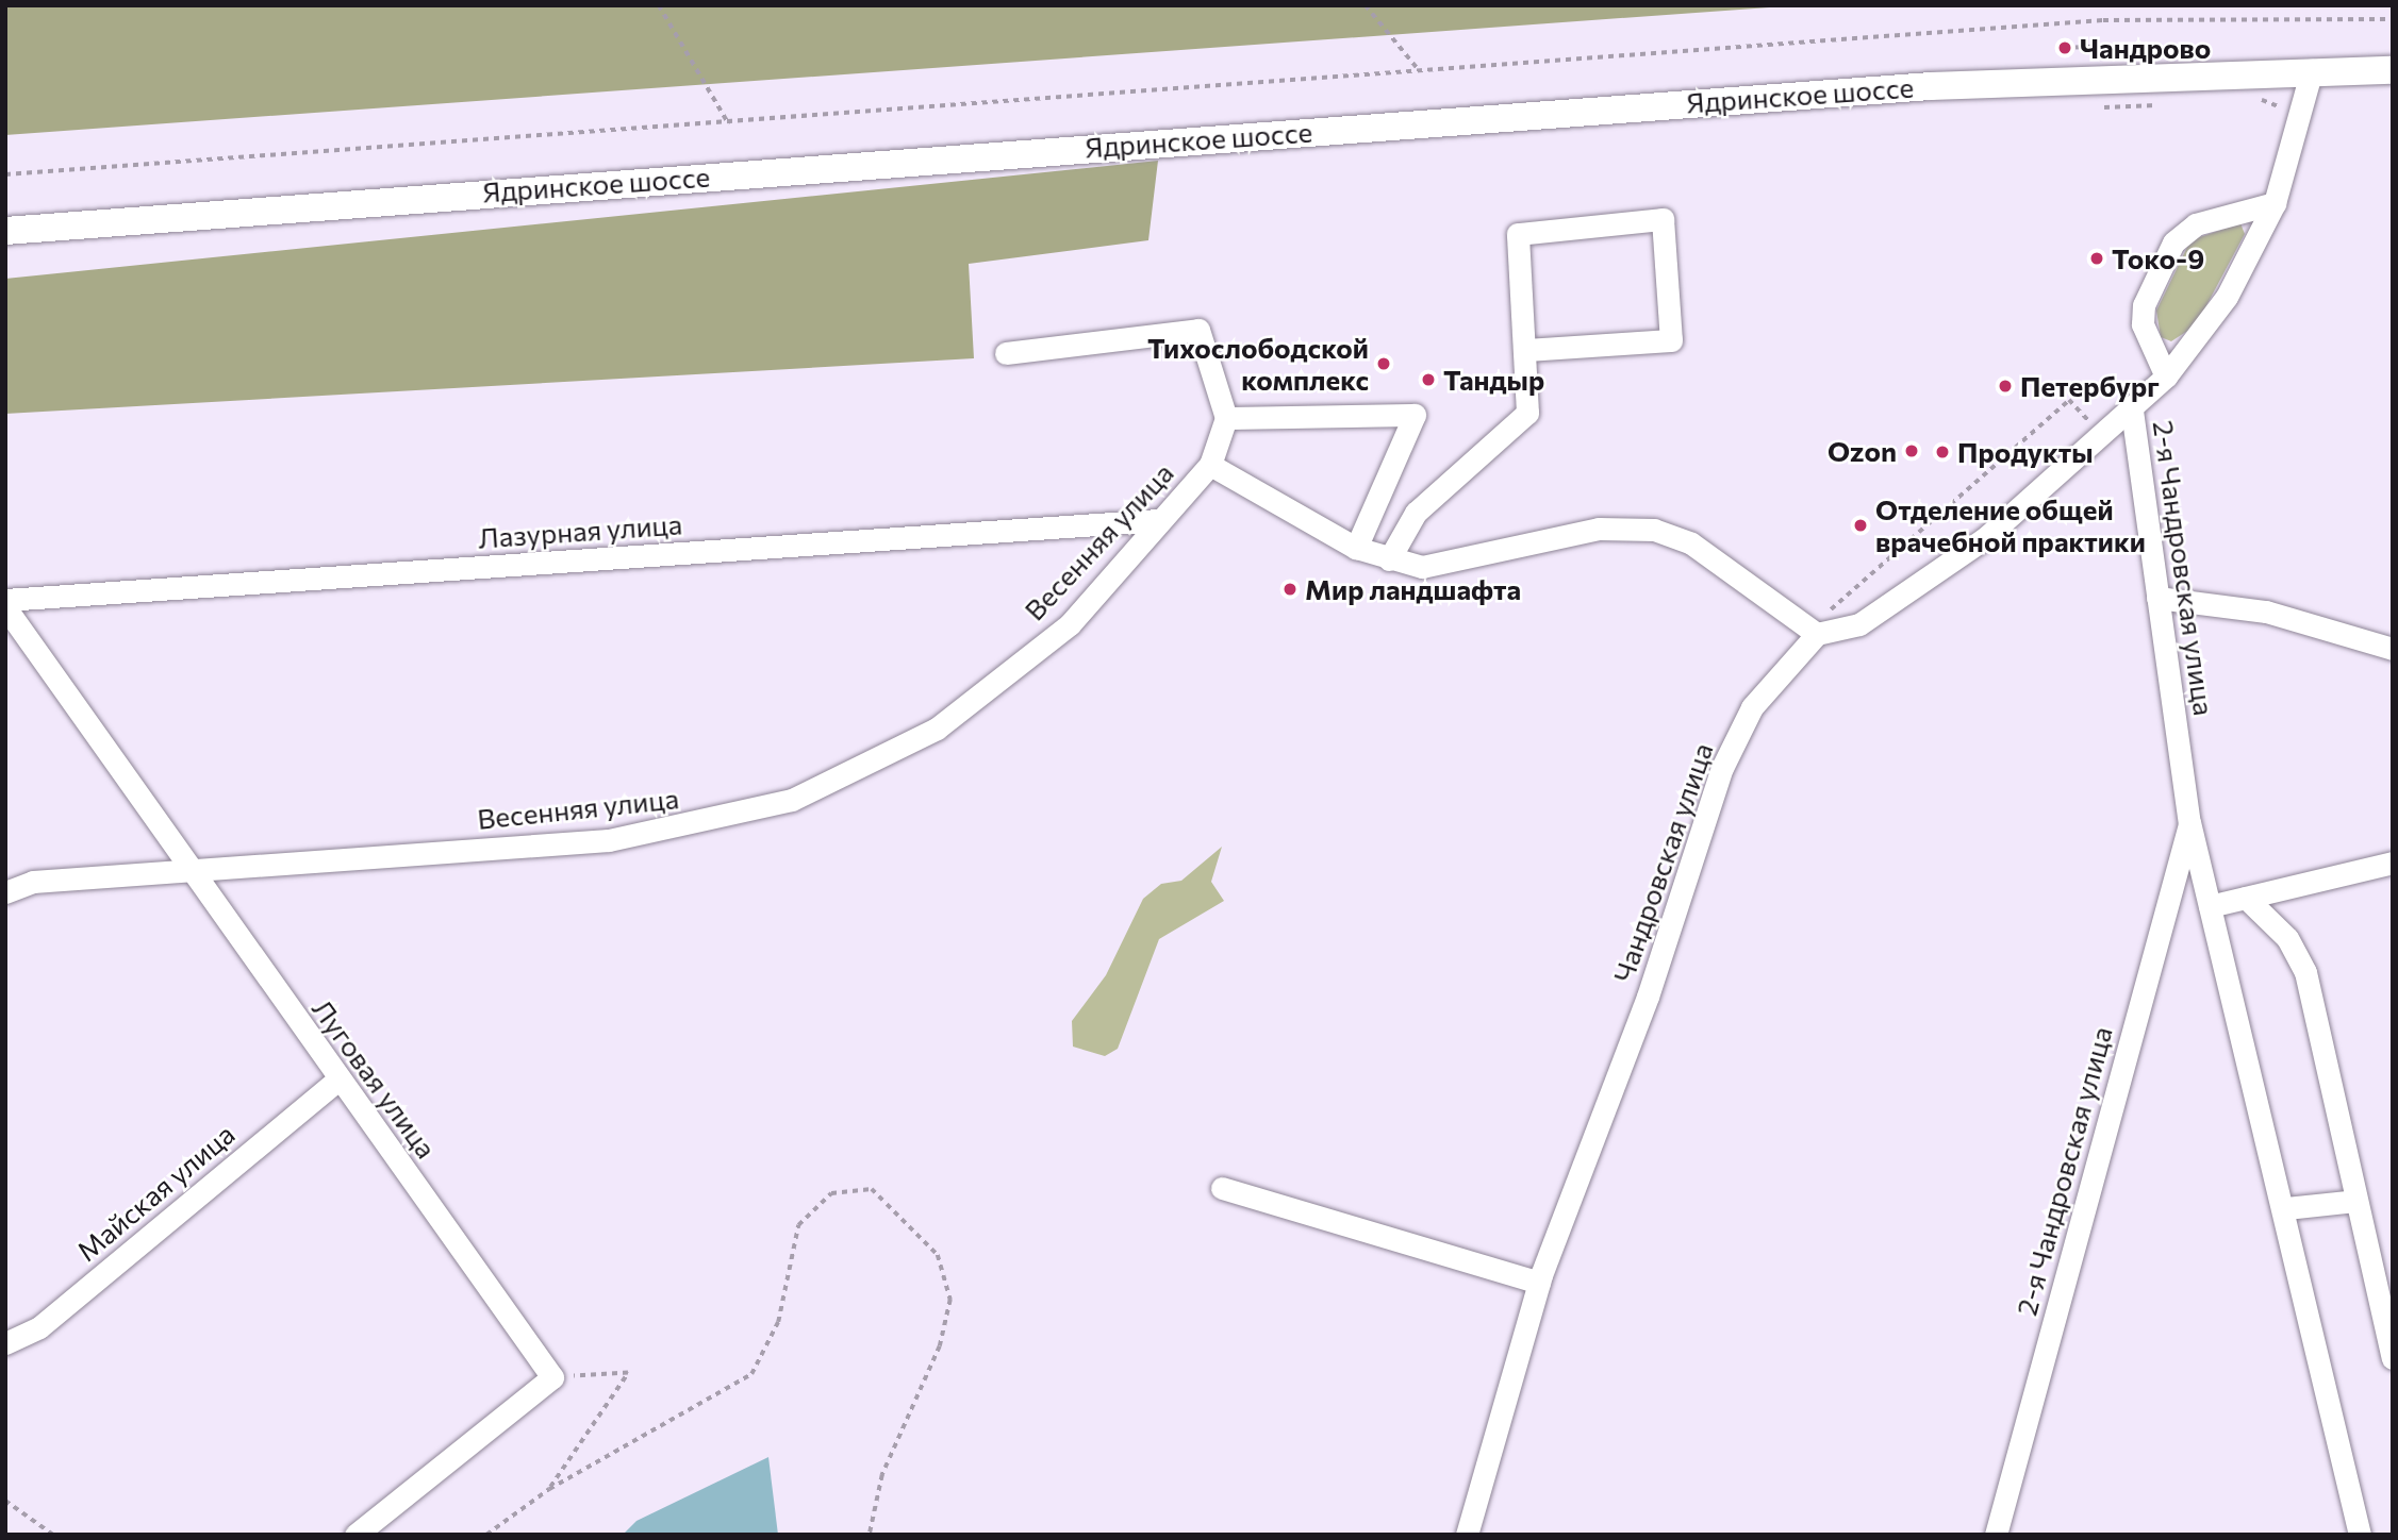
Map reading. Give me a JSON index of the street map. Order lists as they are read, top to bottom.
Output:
{
  "streets": {
    "main road": ["Ядринское шоссе"],
    "street": [
      "Лазурная улица",
      "Весенняя улица",
      "2-я Чандровская улица",
      "Чандровская улица",
      "Луговая улица",
      "Майская улица"
    ]
  },
  "crossings": [
    ["Лазурная улица", "Весенняя улица"],
    ["Весенняя улица", "Луговая улица"],
    ["Луговая улица", "Майская улица"]
  ],
  "places": [
    "Чандрово",
    "Токо-9",
    "Тихослободской комплекс",
    "Тандыр",
    "Петербург",
    "Ozon",
    "Продукты",
    "Отделение общей врачебной практики",
    "Мир ландшафта"
  ]
}
